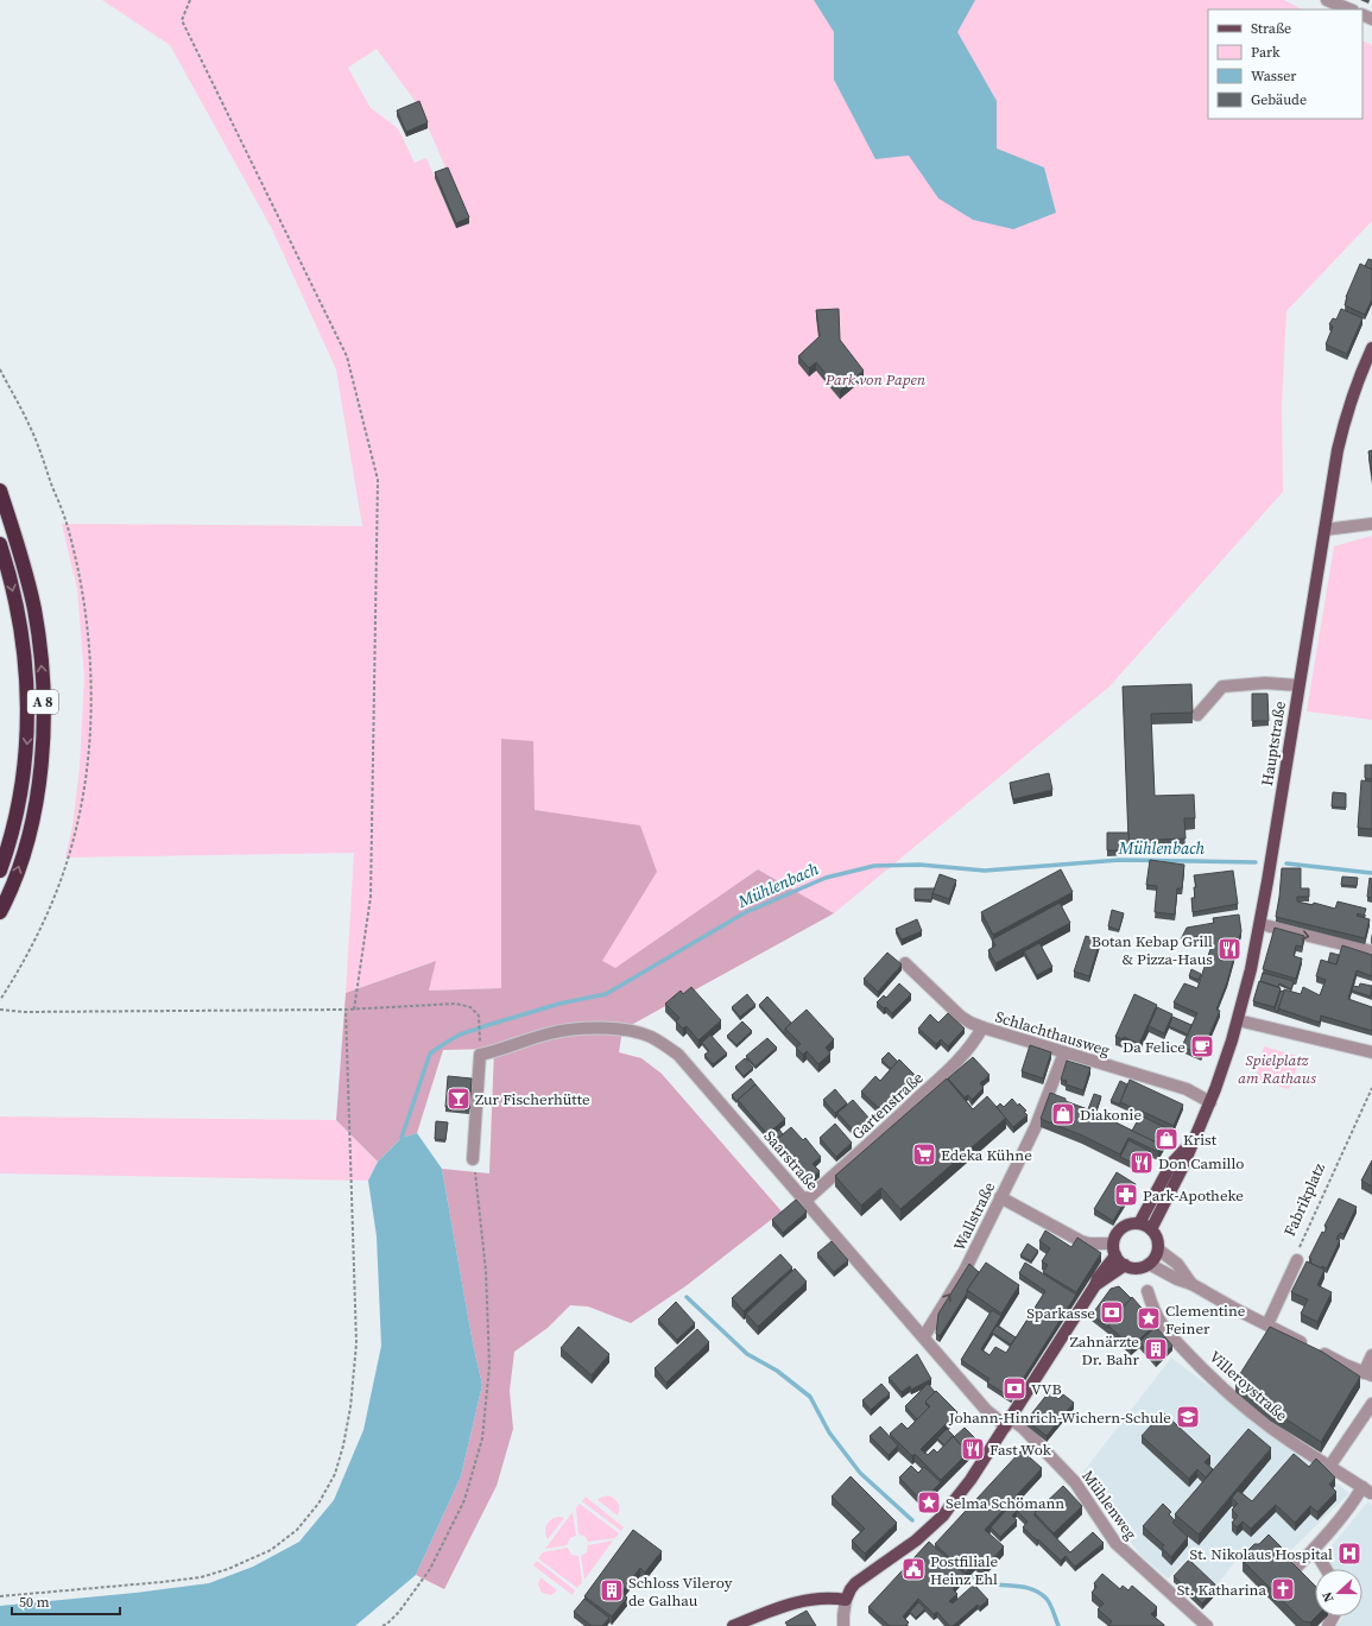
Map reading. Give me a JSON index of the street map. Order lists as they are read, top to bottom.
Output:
{
  "streets": {
    "highway": ["A 8"],
    "main road": ["Hauptstraße"],
    "street": [
      "Schlachthausweg",
      "Gartenstraße",
      "Saarstraße",
      "Fabrikplatz",
      "Wallstraße",
      "Villeroystraße",
      "Mühlenweg"
    ]
  },
  "crossings": [
    ["Hauptstraße", "Schlachthausweg"],
    ["Schlachthausweg", "Gartenstraße"],
    ["Schlachthausweg", "Wallstraße"],
    ["Gartenstraße", "Saarstraße"],
    ["Saarstraße", "Wallstraße"],
    ["Saarstraße", "Mühlenweg"]
  ],
  "one_way": ["Wallstraße"],
  "water": ["Mühlenbach"],
  "parks": ["Park von Papen", "Spielplatz am Rathaus"],
  "places": {
    "restaurant": ["Botan Kebap Grill & Pizza-Haus", "Don Camillo", "Fast Wok"],
    "cafe": ["Da Felice"],
    "bar": ["Zur Fischerhütte"],
    "shop": ["Diakonie", "Krist"],
    "supermarket": ["Edeka Kühne"],
    "pharmacy": ["Park-Apotheke"],
    "bank": ["Sparkasse", "VVB"],
    "place": ["Clementine Feiner", "Selma Schömann"],
    "building": ["Zahnärzte Dr. Bahr", "Schloss Vileroy de Galhau"],
    "school or university": ["Johann-Hinrich-Wichern-Schule"],
    "hospital": ["St. Nikolaus Hospital"],
    "public building": ["Postfiliale Heinz Ehl"],
    "church": ["St. Katharina"]
  },
  "legend": [
    "Straße",
    "Park",
    "Wasser",
    "Gebäude"
  ],
  "scale_bar": "50 m",
  "north": "left"
}
